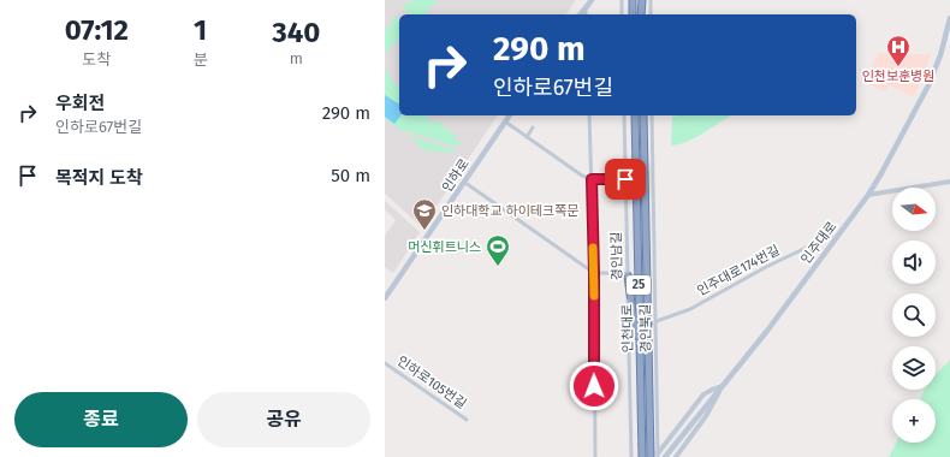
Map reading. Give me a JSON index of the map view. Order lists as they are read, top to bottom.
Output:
{
  "streets": {
    "highway": ["25", "인천대로"],
    "main road": ["인하로", "인주대로"],
    "street": [
      "경인남길",
      "인주대로174번길",
      "경인북길",
      "인하로105번길"
    ]
  },
  "crossings": [
    ["인주대로", "인주대로174번길"],
    ["인주대로174번길", "경인북길"],
    ["인천대로", "경인북길"]
  ],
  "places": {
    "hospital": ["인천보훈병원"],
    "school or university": ["인하대학교 하이테크쪽문"],
    "sports": ["머신휘트니스"]
  },
  "north": "right",
  "page": {
    "eta": [
      "07:12",
      "도착",
      "1",
      "분",
      "340",
      "m"
    ],
    "turn": ["290 m", "인하로67번길"],
    "list": [
      {
        "name": "우회전",
        "note": "인하로67번길",
        "value": "290 m"
      },
      {
        "name": "목적지 도착",
        "value": "50 m"
      }
    ],
    "map_buttons": "+",
    "buttons": ["종료", "공유"]
  }
}
